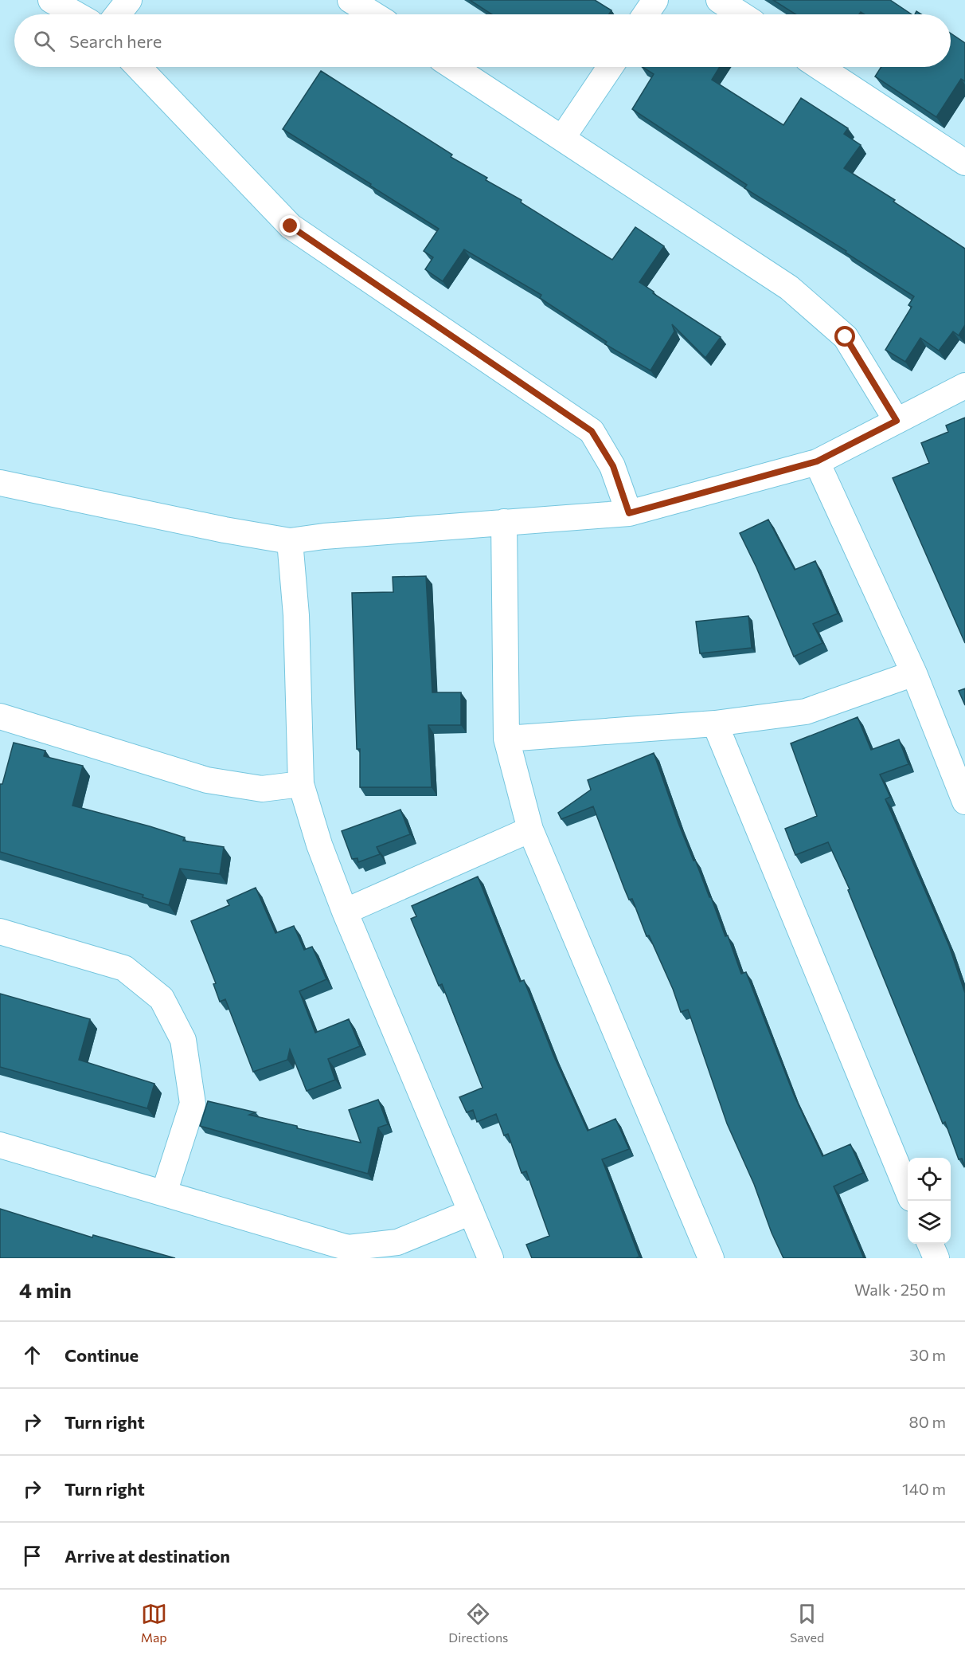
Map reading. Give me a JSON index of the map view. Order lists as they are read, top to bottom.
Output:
{
  "page": {
    "search": "Search here",
    "heading": ["4 min", "Walk · 250 m"],
    "list": [
      ["Continue", "30 m"],
      ["Turn right", "80 m"],
      ["Turn right", "140 m"],
      "Arrive at destination"
    ],
    "nav": ["Map", "Directions", "Saved"]
  }
}
